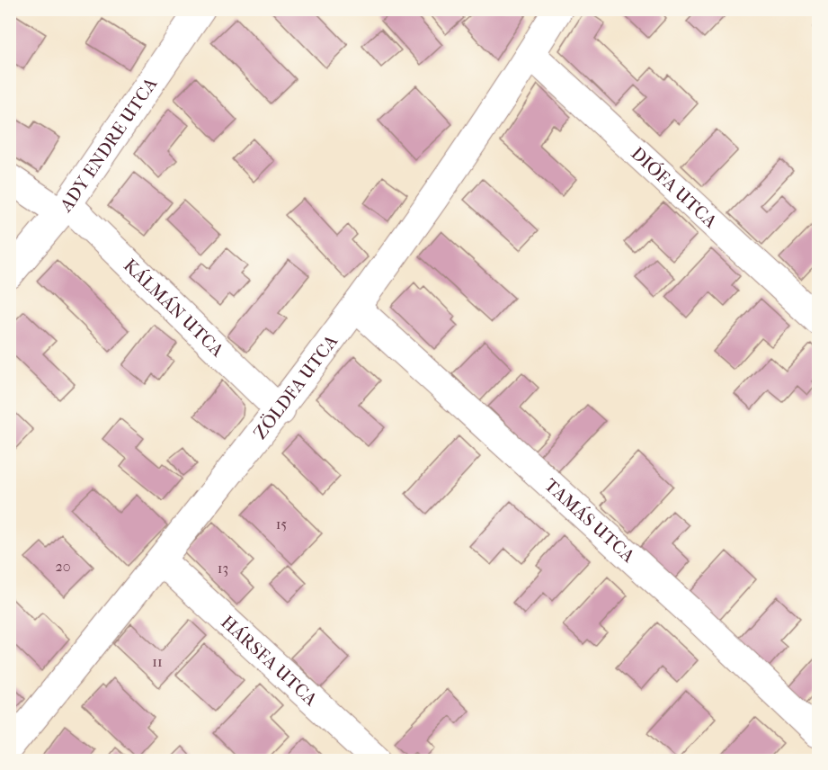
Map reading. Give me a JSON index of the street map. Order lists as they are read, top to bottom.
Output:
{
  "streets": {
    "street": [
      "ADY ENDRE UTCA",
      "DIÓFA UTCA",
      "KÁLMÁN UTCA",
      "ZÖLDFA UTCA",
      "TAMÁS UTCA",
      "HÁRSFA UTCA"
    ]
  },
  "crossings": [
    ["ADY ENDRE UTCA", "KÁLMÁN UTCA"],
    ["DIÓFA UTCA", "ZÖLDFA UTCA"],
    ["KÁLMÁN UTCA", "ZÖLDFA UTCA"],
    ["ZÖLDFA UTCA", "TAMÁS UTCA"],
    ["ZÖLDFA UTCA", "HÁRSFA UTCA"]
  ],
  "house_numbers": [
    "15",
    "20",
    "13",
    "11"
  ]
}
